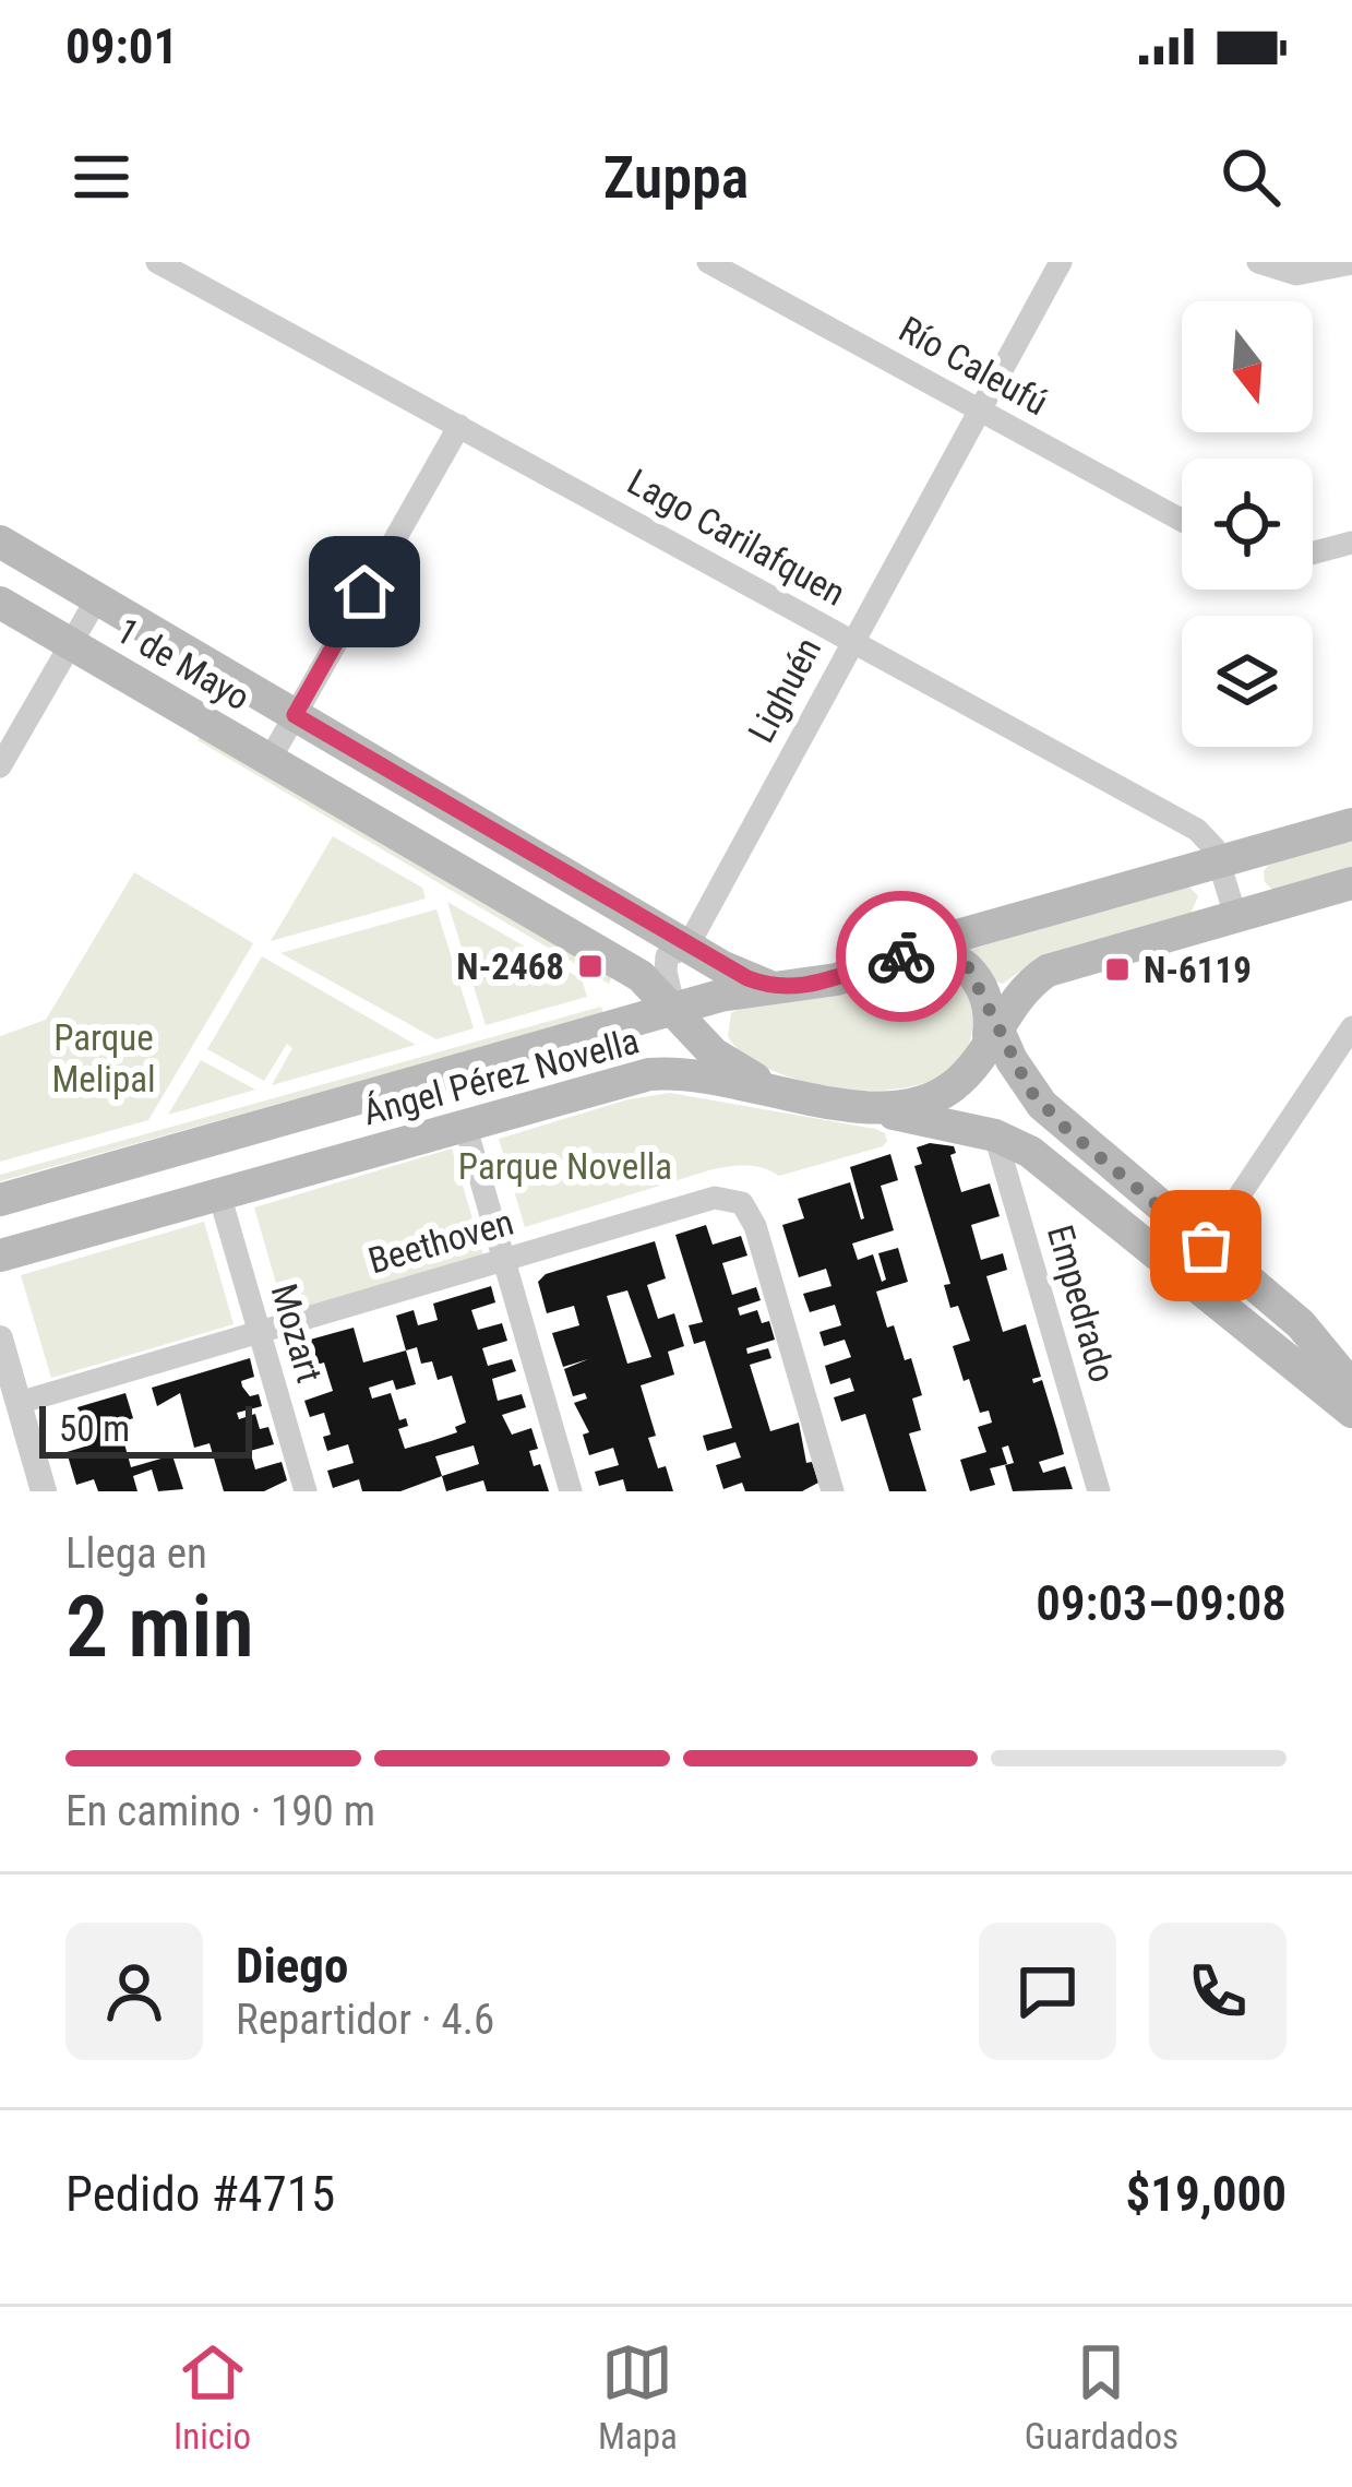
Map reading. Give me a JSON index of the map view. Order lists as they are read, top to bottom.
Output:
{
  "streets": {
    "main road": ["1 de Mayo", "Ángel Pérez Novella"],
    "street": [
      "Río Caleufú",
      "Lago Carilafquen",
      "Lighuén",
      "Beethoven",
      "Empedrado",
      "Mozart"
    ]
  },
  "crossings": [
    ["Río Caleufú", "Lighuén"],
    ["Lago Carilafquen", "Lighuén"],
    ["Lago Carilafquen", "Ángel Pérez Novella"],
    ["1 de Mayo", "Lighuén"],
    ["1 de Mayo", "Ángel Pérez Novella"],
    ["Lighuén", "Ángel Pérez Novella"],
    ["Ángel Pérez Novella", "Mozart"],
    ["Beethoven", "Mozart"]
  ],
  "parks": ["Parque Melipal", "Parque Novella"],
  "places": {
    "transit": ["N-2468", "N-6119"]
  },
  "scale_bar": "50 m",
  "north": "bottom",
  "page": {
    "status": "09:01",
    "header": "Zuppa",
    "scale": "50 m",
    "heading": ["2 min", "Llega en", "09:03–09:08"],
    "panel": [
      "Diego",
      "Repartidor · 4.6",
      "Pedido #4715",
      "$19,000"
    ],
    "bar": "En camino · 190 m",
    "tabs": ["Inicio", "Mapa", "Guardados"]
  }
}
